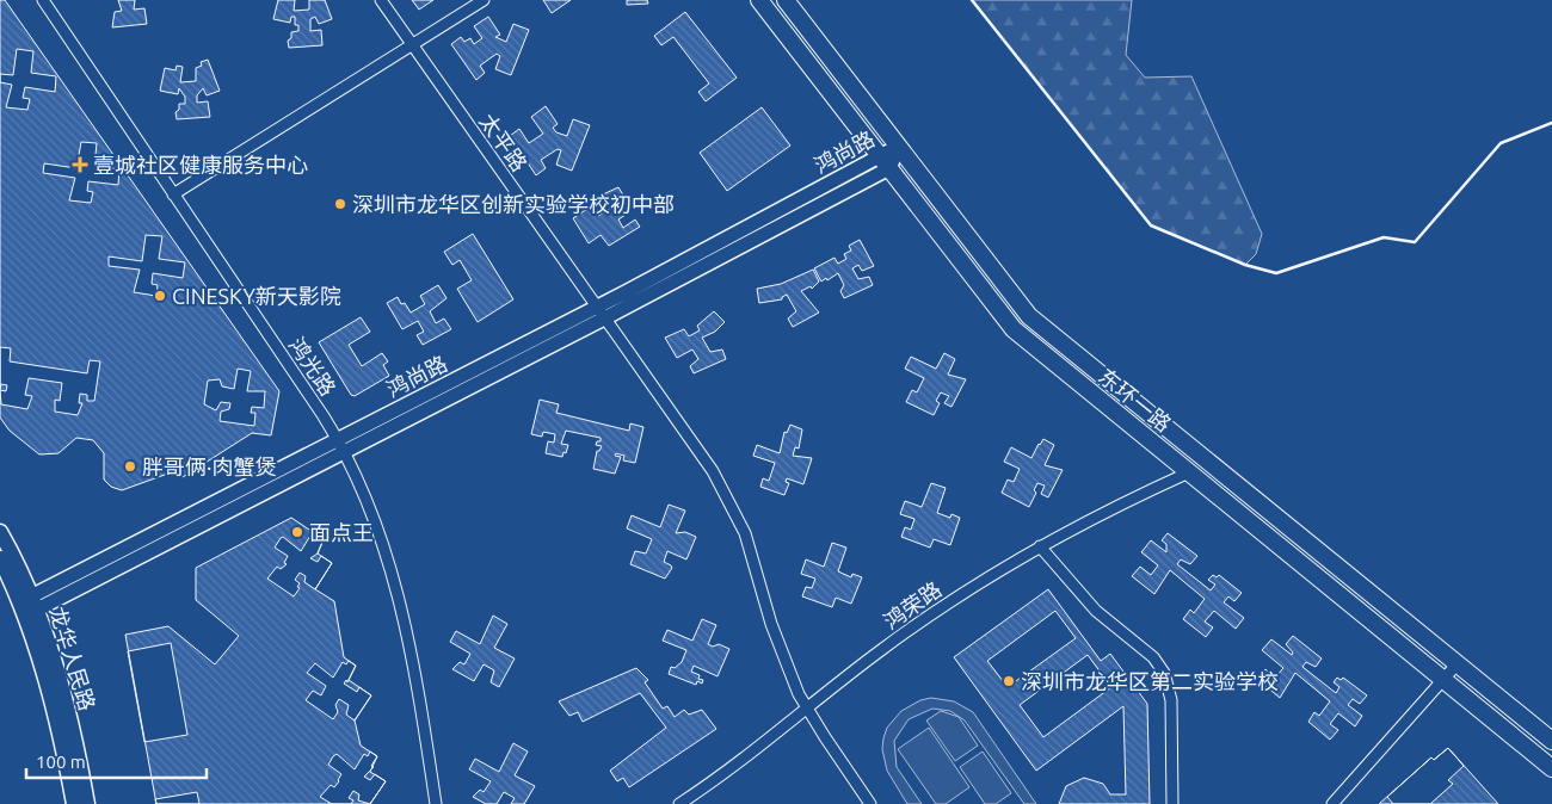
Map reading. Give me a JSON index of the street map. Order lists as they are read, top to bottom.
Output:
{
  "streets": {
    "main road": ["东环一路", "龙华人民路"],
    "street": [
      "太平路",
      "鸿尚路",
      "鸿光路",
      "鸿荣路"
    ]
  },
  "crossings": [
    ["太平路", "鸿尚路"],
    ["太平路", "鸿荣路"],
    ["鸿尚路", "鸿光路"],
    ["鸿尚路", "东环一路"],
    ["鸿尚路", "龙华人民路"],
    ["东环一路", "鸿荣路"]
  ],
  "places": {
    "health": ["壹城社区健康服务中心"],
    "other": [
      "深圳市龙华区创新实验学校初中部",
      "CINESKY新天影院",
      "胖哥俩·肉蟹煲",
      "面点王",
      "深圳市龙华区第二实验学校"
    ]
  },
  "scale_bar": "100 m"
}
